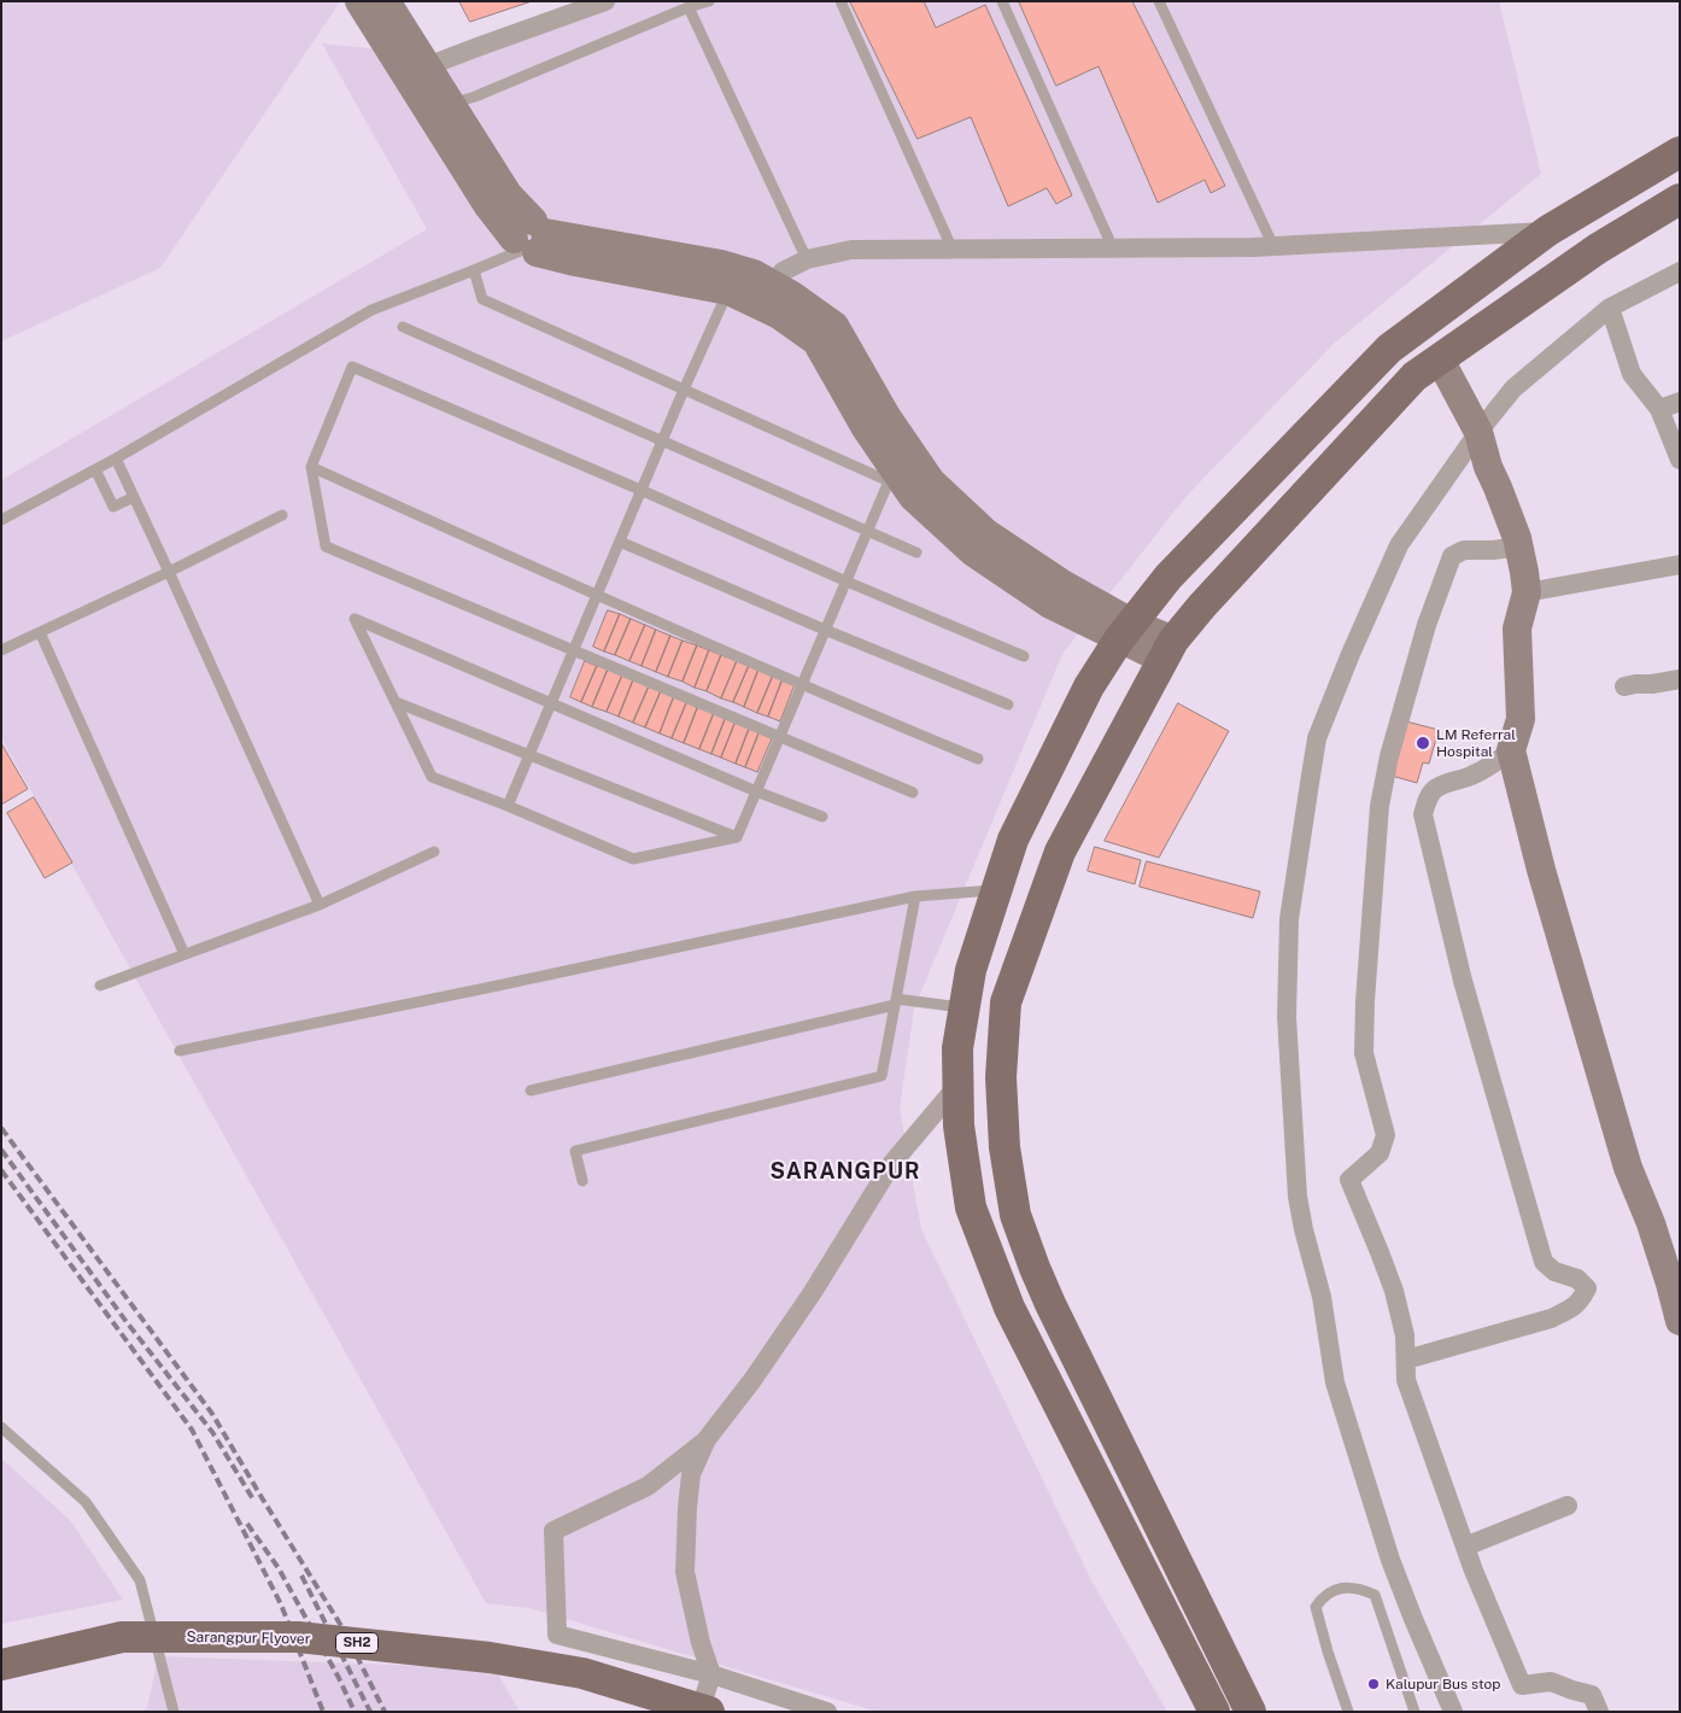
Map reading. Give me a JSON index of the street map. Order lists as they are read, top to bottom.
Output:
{
  "streets": {
    "main road": ["Sarangpur Flyover", "SH2"]
  },
  "districts": ["SARANGPUR"],
  "places": ["LM Referral Hospital", "Kalupur Bus stop"]
}
